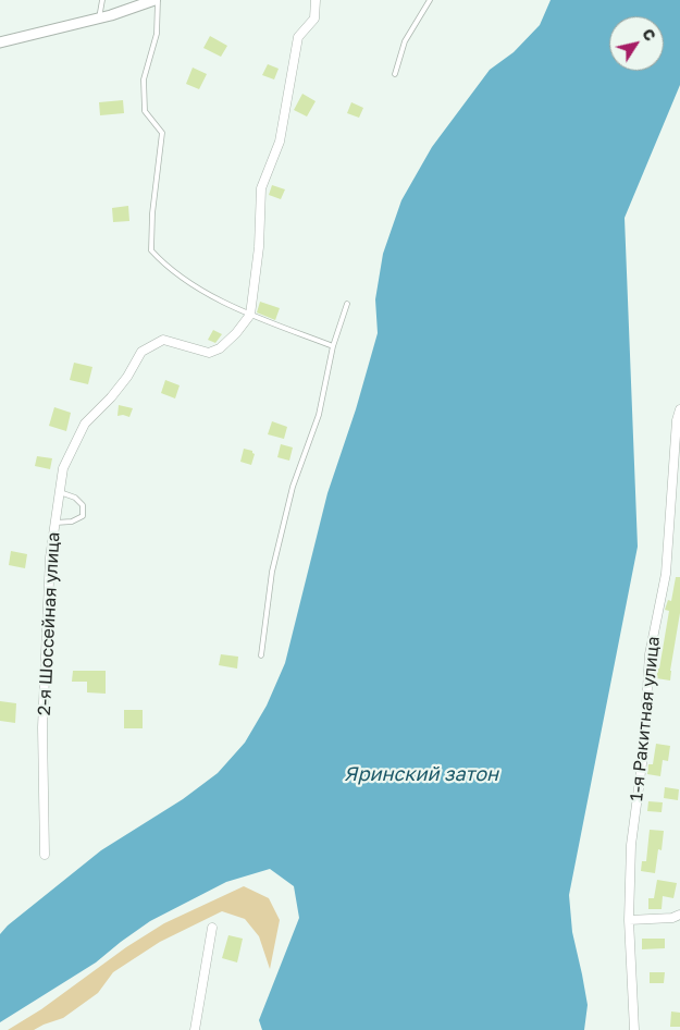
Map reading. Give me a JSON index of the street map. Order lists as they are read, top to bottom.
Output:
{
  "streets": {
    "street": ["2-я Шоссейная улица", "1-я Ракитная улица"]
  },
  "water": ["Яринский затон"],
  "north": "top right"
}
